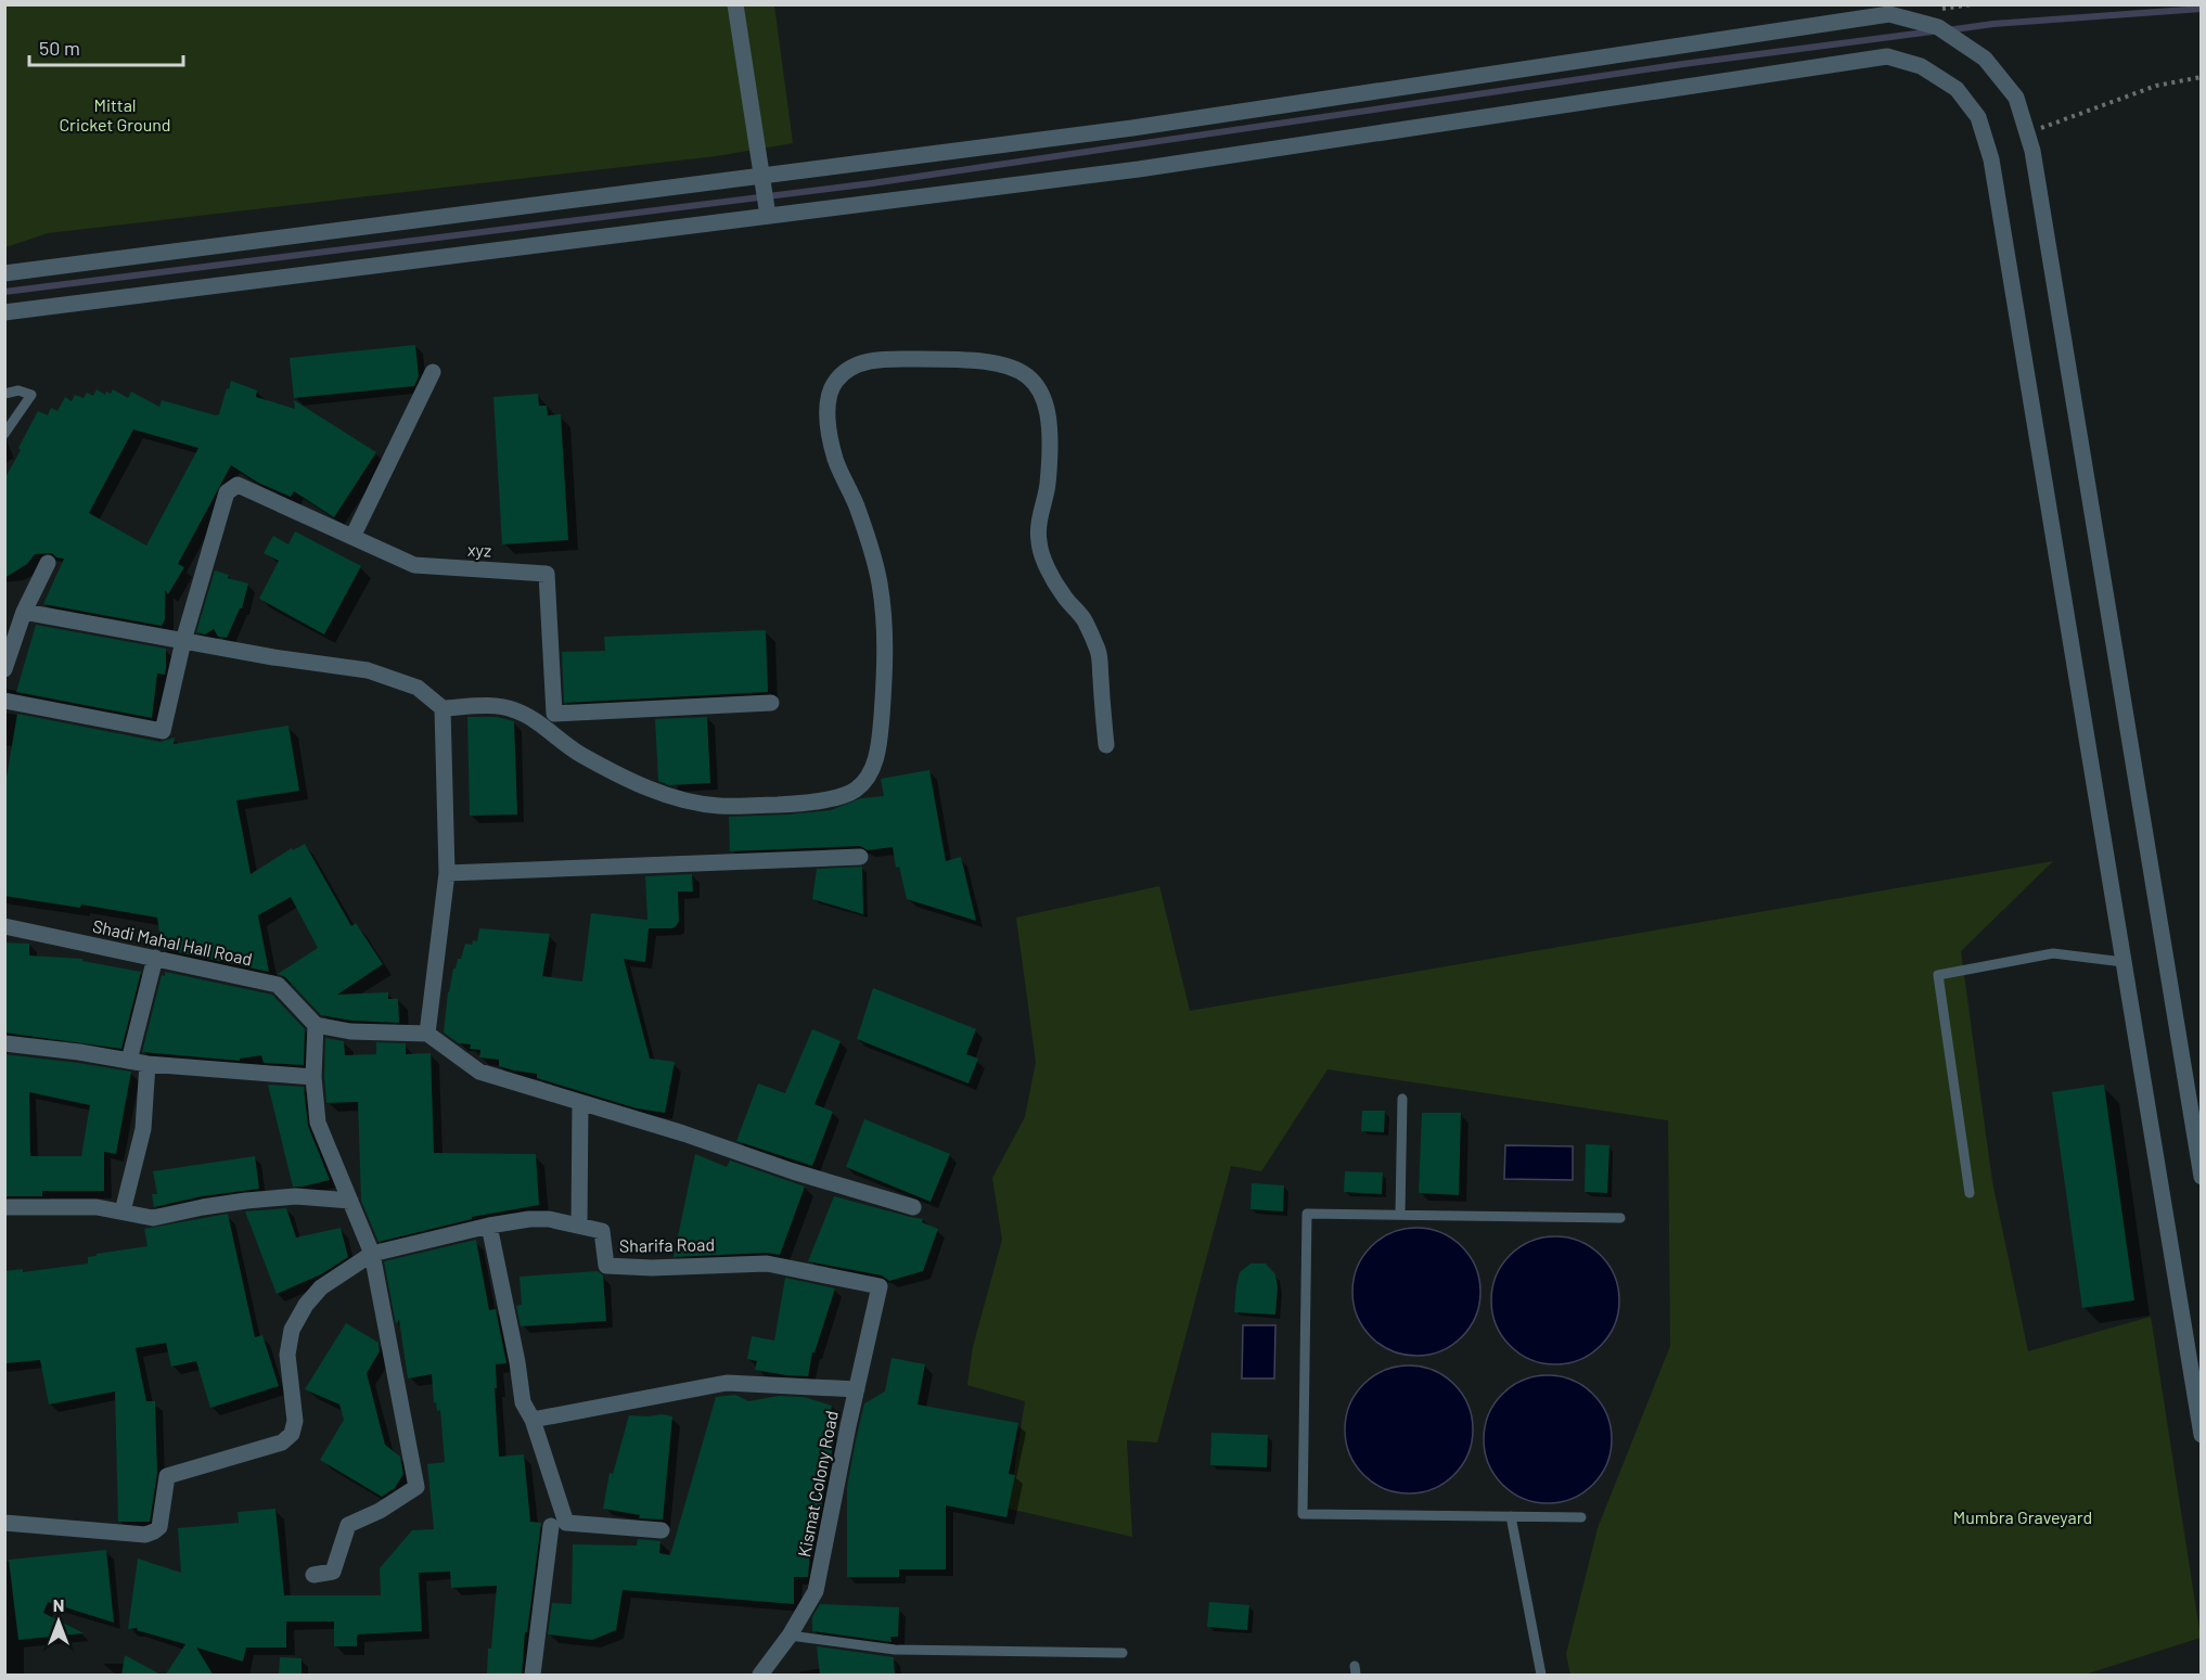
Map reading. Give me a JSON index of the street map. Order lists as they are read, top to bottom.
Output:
{
  "streets": {
    "street": [
      "xyz",
      "Shadi Mahal Hall Road",
      "Sharifa Road",
      "Kismat Colony Road"
    ]
  },
  "crossings": [
    ["Sharifa Road", "Kismat Colony Road"]
  ],
  "parks": ["Mittal Cricket Ground", "Mumbra Graveyard"],
  "scale_bar": "50 m",
  "north": "top"
}
